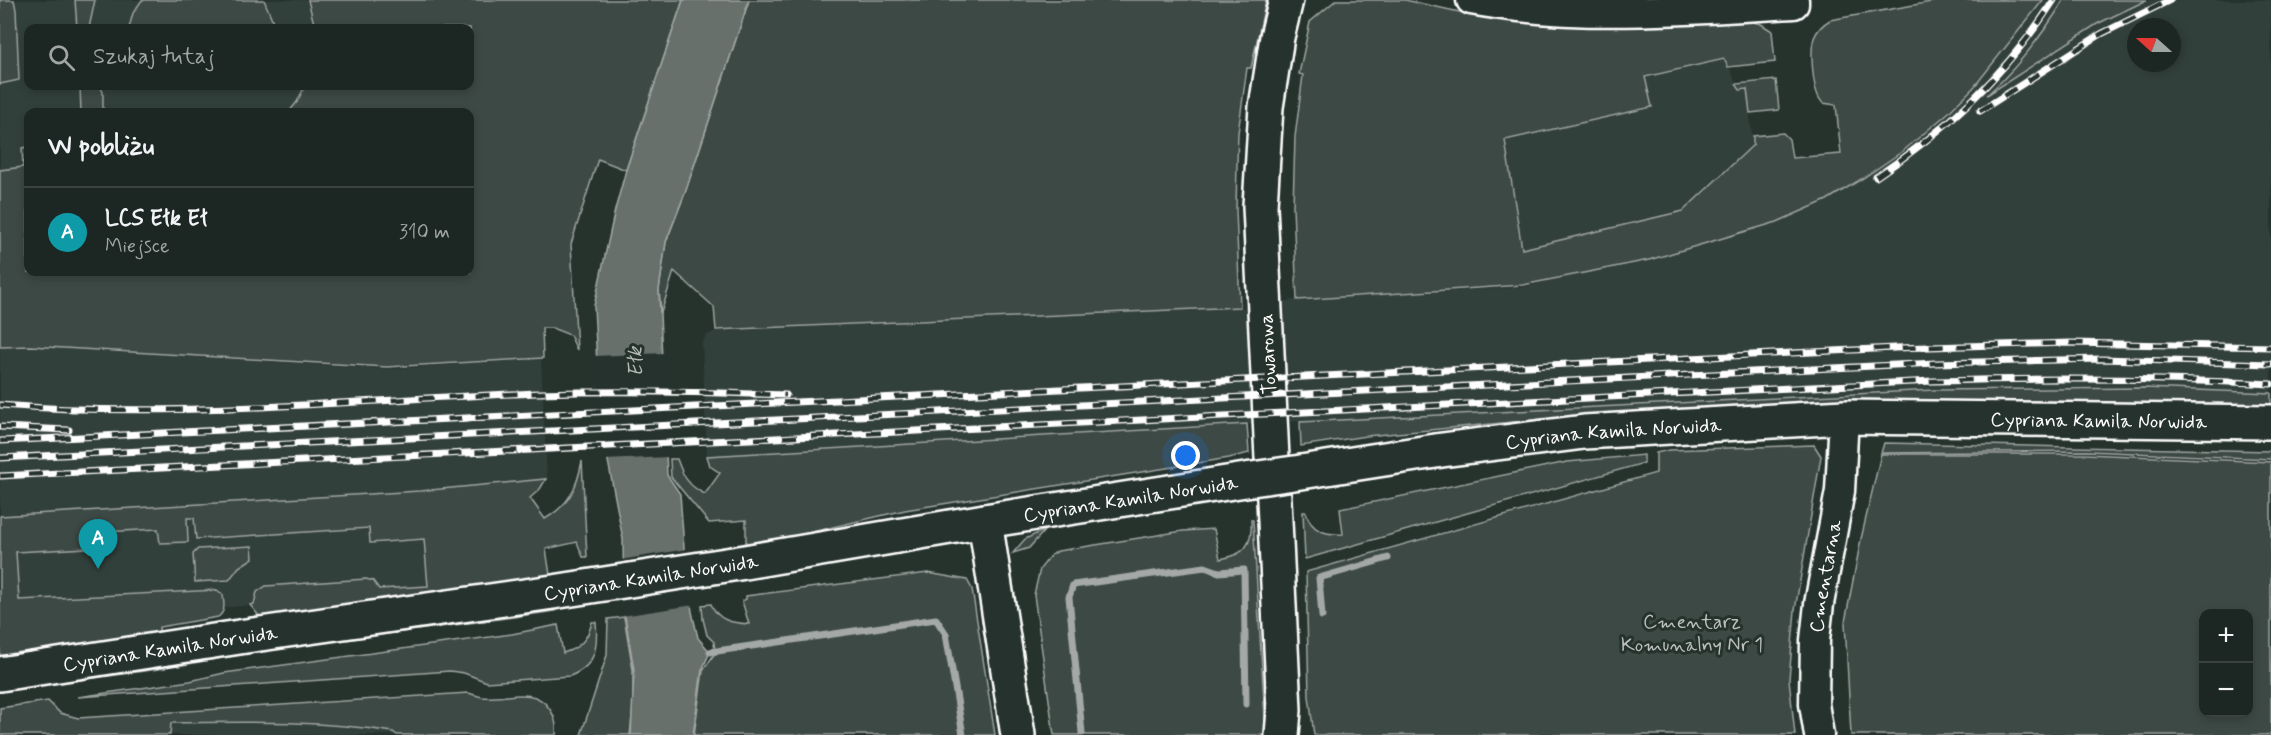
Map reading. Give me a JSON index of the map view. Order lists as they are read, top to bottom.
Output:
{
  "streets": {
    "street": ["Towarowa", "Cypriana Kamila Norwida", "Cmentarna"]
  },
  "crossings": [
    ["Cypriana Kamila Norwida", "Cmentarna"]
  ],
  "water": ["Ełk"],
  "parks": ["Cmentarz Komunalny Nr 1"],
  "north": "left",
  "page": {
    "search": "Szukaj tutaj",
    "heading": "W pobliżu",
    "list": [
      {
        "mark": "A",
        "name": "LCS Ełk Eł",
        "note": "Miejsce",
        "value": "310 m"
      }
    ],
    "pins": "A",
    "map_buttons": ["+", "−"]
  }
}
